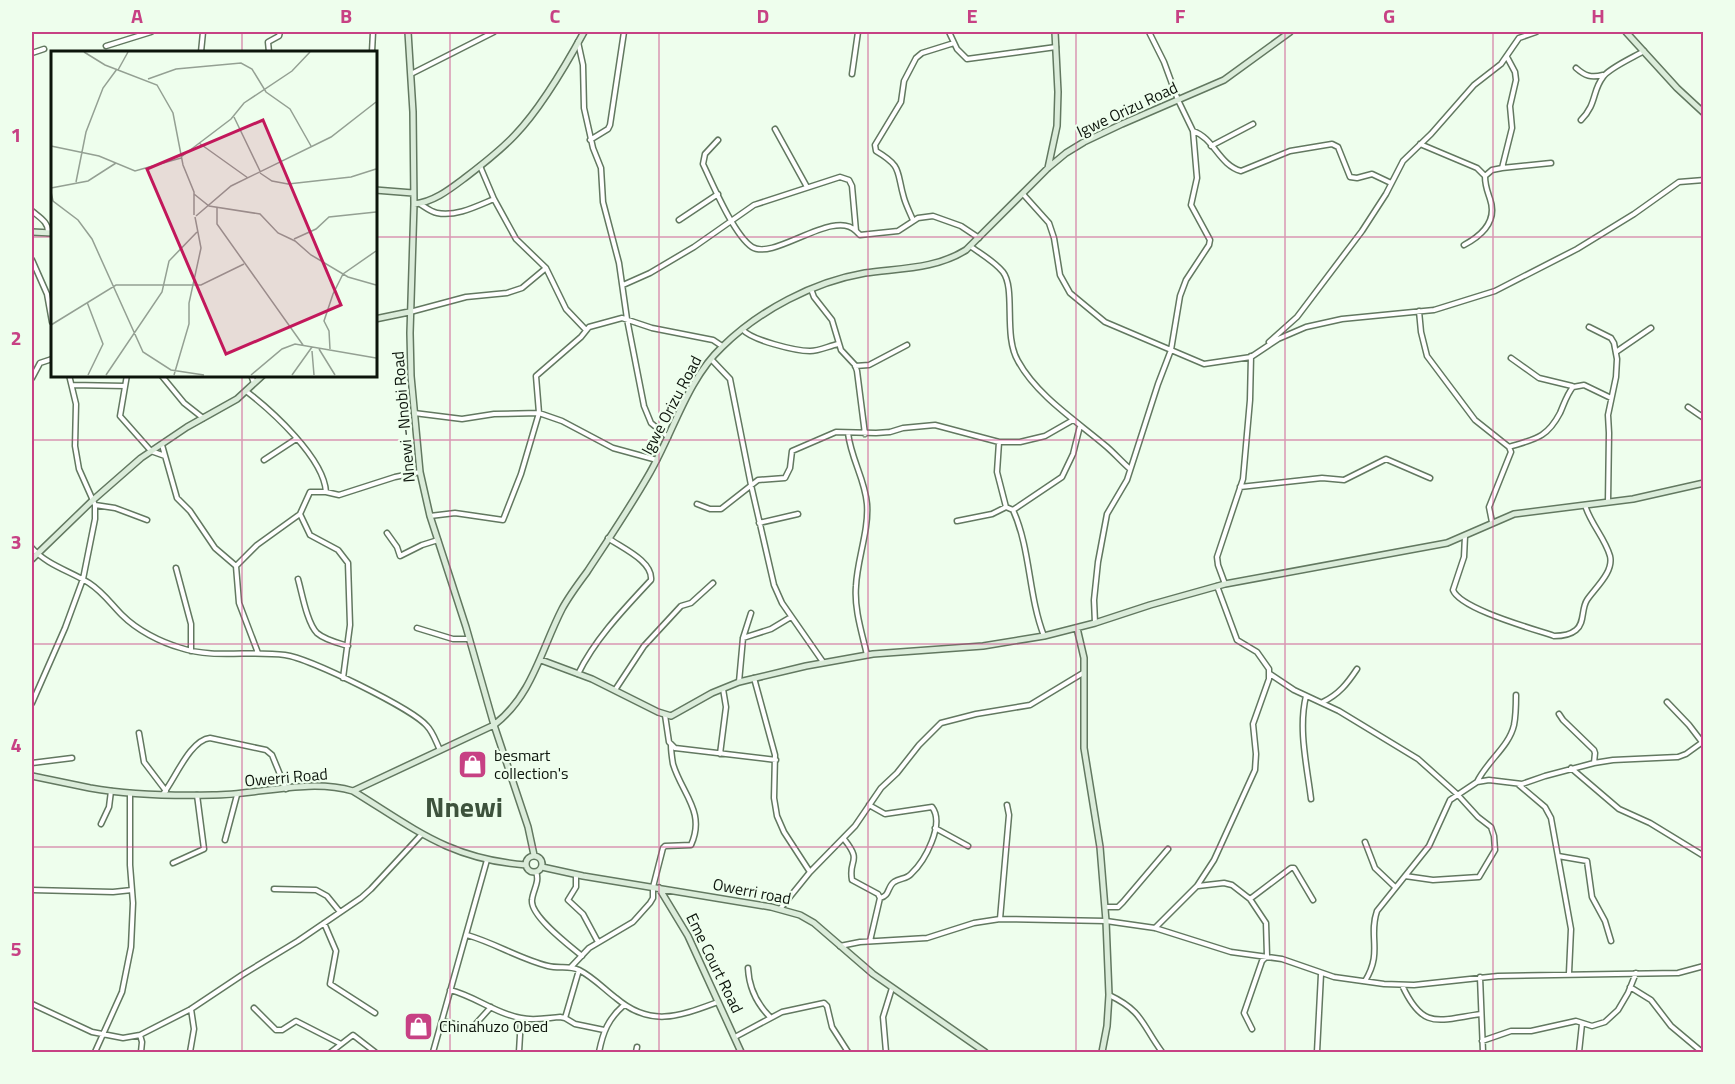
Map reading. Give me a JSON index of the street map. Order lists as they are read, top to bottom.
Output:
{
  "streets": {
    "main road": [
      "Igwe Orizu Road",
      "Nnewi -Nnobi Road",
      "Owerri Road",
      "Owerri road",
      "Eme Court Road"
    ]
  },
  "crossings": [
    ["Igwe Orizu Road", "Nnewi -Nnobi Road"],
    ["Igwe Orizu Road", "Owerri Road"],
    ["Nnewi -Nnobi Road", "Owerri Road"],
    ["Nnewi -Nnobi Road", "Owerri road"],
    ["Owerri Road", "Owerri road"],
    ["Owerri road", "Eme Court Road"]
  ],
  "districts": ["Nnewi"],
  "places": {
    "shop": ["besmart collection's", "Chinahuzo Obed"]
  },
  "grid": {
    "columns": [
      "A",
      "B",
      "C",
      "D",
      "E",
      "F",
      "G",
      "H"
    ],
    "rows": [
      "1",
      "2",
      "3",
      "4",
      "5"
    ]
  }
}
